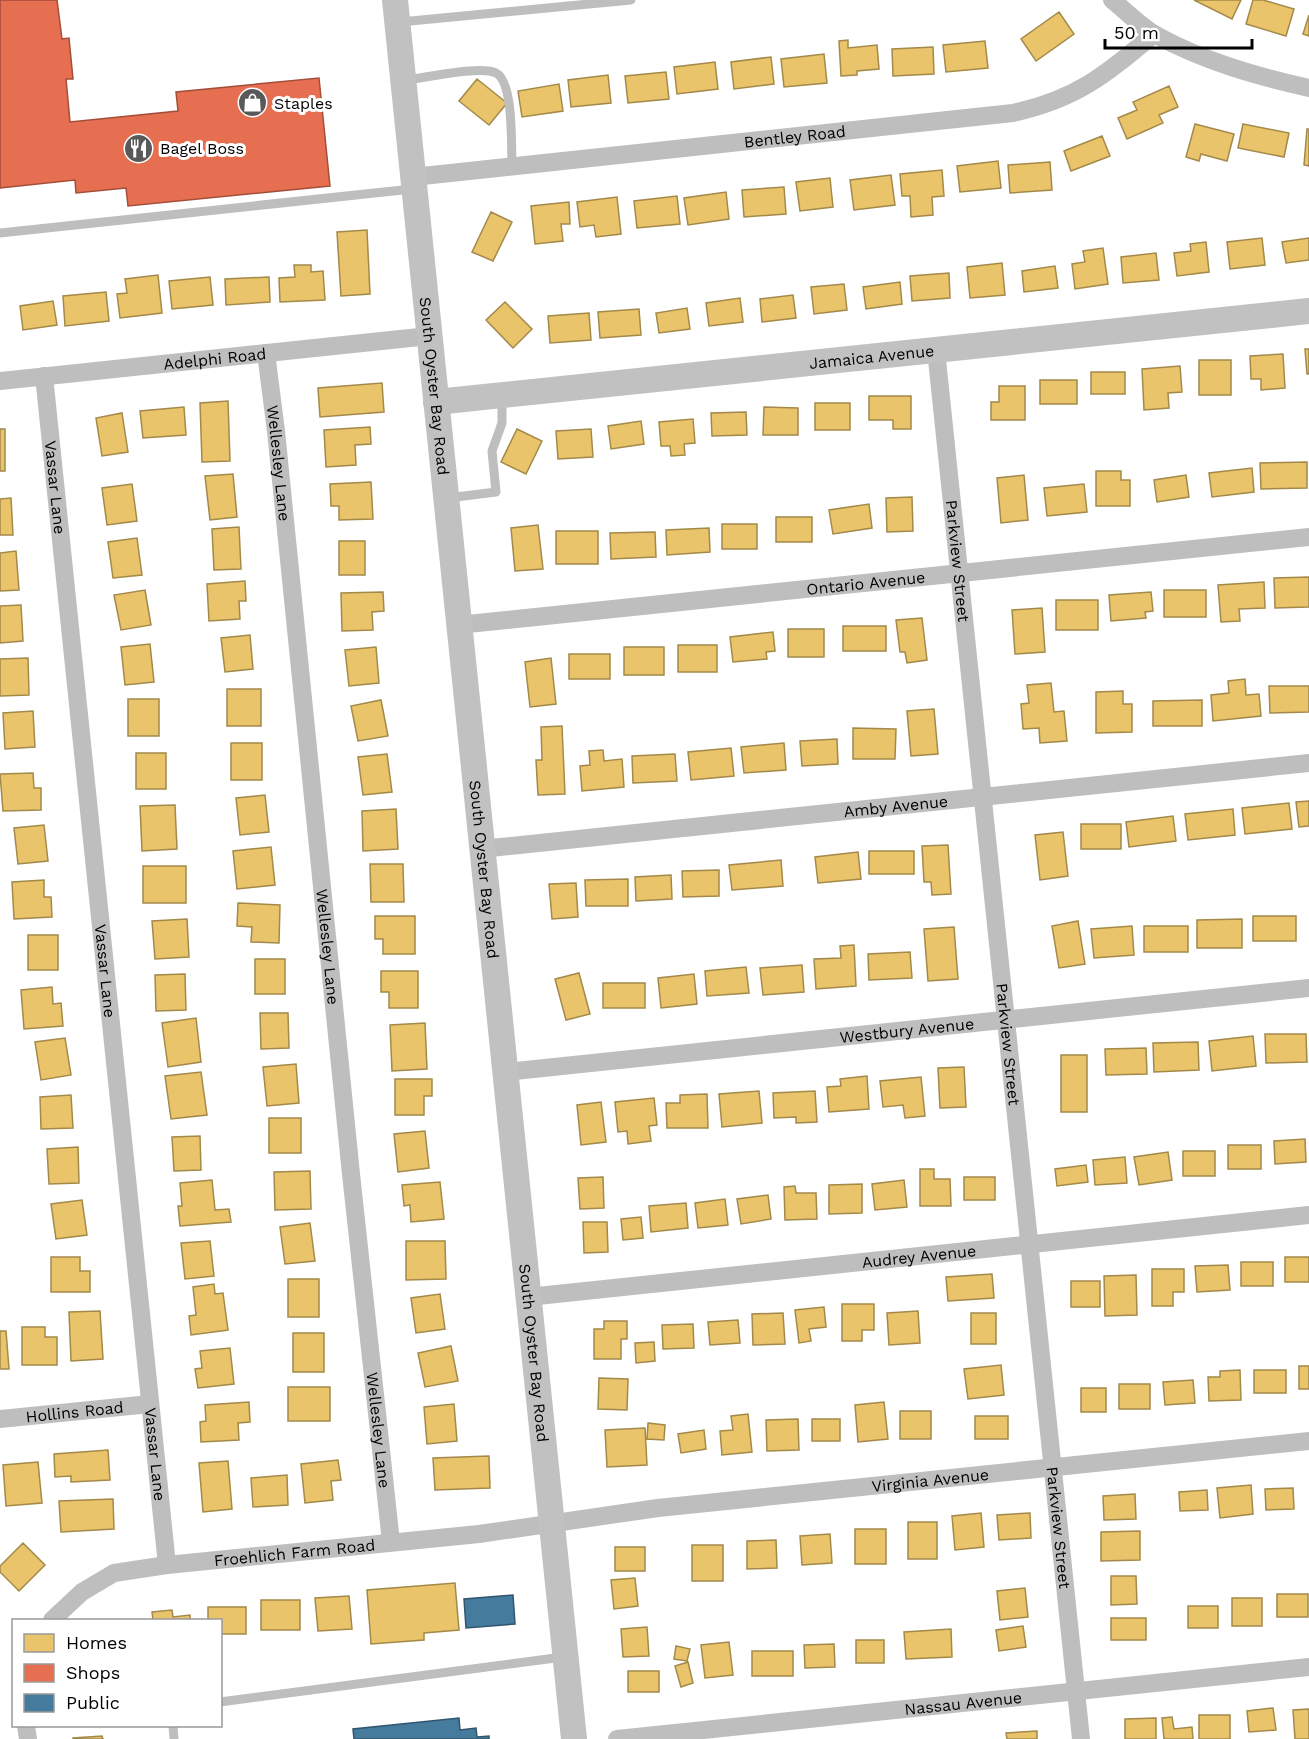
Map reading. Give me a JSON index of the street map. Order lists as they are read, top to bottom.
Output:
{
  "streets": {
    "main road": ["Jamaica Avenue", "South Oyster Bay Road"],
    "street": [
      "Bentley Road",
      "Adelphi Road",
      "Wellesley Lane",
      "Vassar Lane",
      "Parkview Street",
      "Ontario Avenue",
      "Amby Avenue",
      "Westbury Avenue",
      "Audrey Avenue",
      "Hollins Road",
      "Virginia Avenue",
      "Froehlich Farm Road",
      "Nassau Avenue"
    ]
  },
  "crossings": [
    ["Bentley Road", "South Oyster Bay Road"],
    ["Jamaica Avenue", "South Oyster Bay Road"],
    ["Jamaica Avenue", "Parkview Street"],
    ["Adelphi Road", "South Oyster Bay Road"],
    ["Adelphi Road", "Wellesley Lane"],
    ["Adelphi Road", "Vassar Lane"],
    ["South Oyster Bay Road", "Ontario Avenue"],
    ["South Oyster Bay Road", "Amby Avenue"],
    ["South Oyster Bay Road", "Westbury Avenue"],
    ["South Oyster Bay Road", "Audrey Avenue"],
    ["South Oyster Bay Road", "Virginia Avenue"],
    ["South Oyster Bay Road", "Froehlich Farm Road"],
    ["Wellesley Lane", "Froehlich Farm Road"],
    ["Vassar Lane", "Hollins Road"],
    ["Vassar Lane", "Froehlich Farm Road"],
    ["Parkview Street", "Ontario Avenue"],
    ["Parkview Street", "Amby Avenue"],
    ["Parkview Street", "Westbury Avenue"],
    ["Parkview Street", "Audrey Avenue"],
    ["Parkview Street", "Virginia Avenue"],
    ["Parkview Street", "Nassau Avenue"],
    ["Virginia Avenue", "Froehlich Farm Road"]
  ],
  "places": {
    "shop": ["Staples"],
    "restaurant": ["Bagel Boss"]
  },
  "legend": ["Homes", "Shops", "Public"],
  "scale_bar": "50 m"
}
